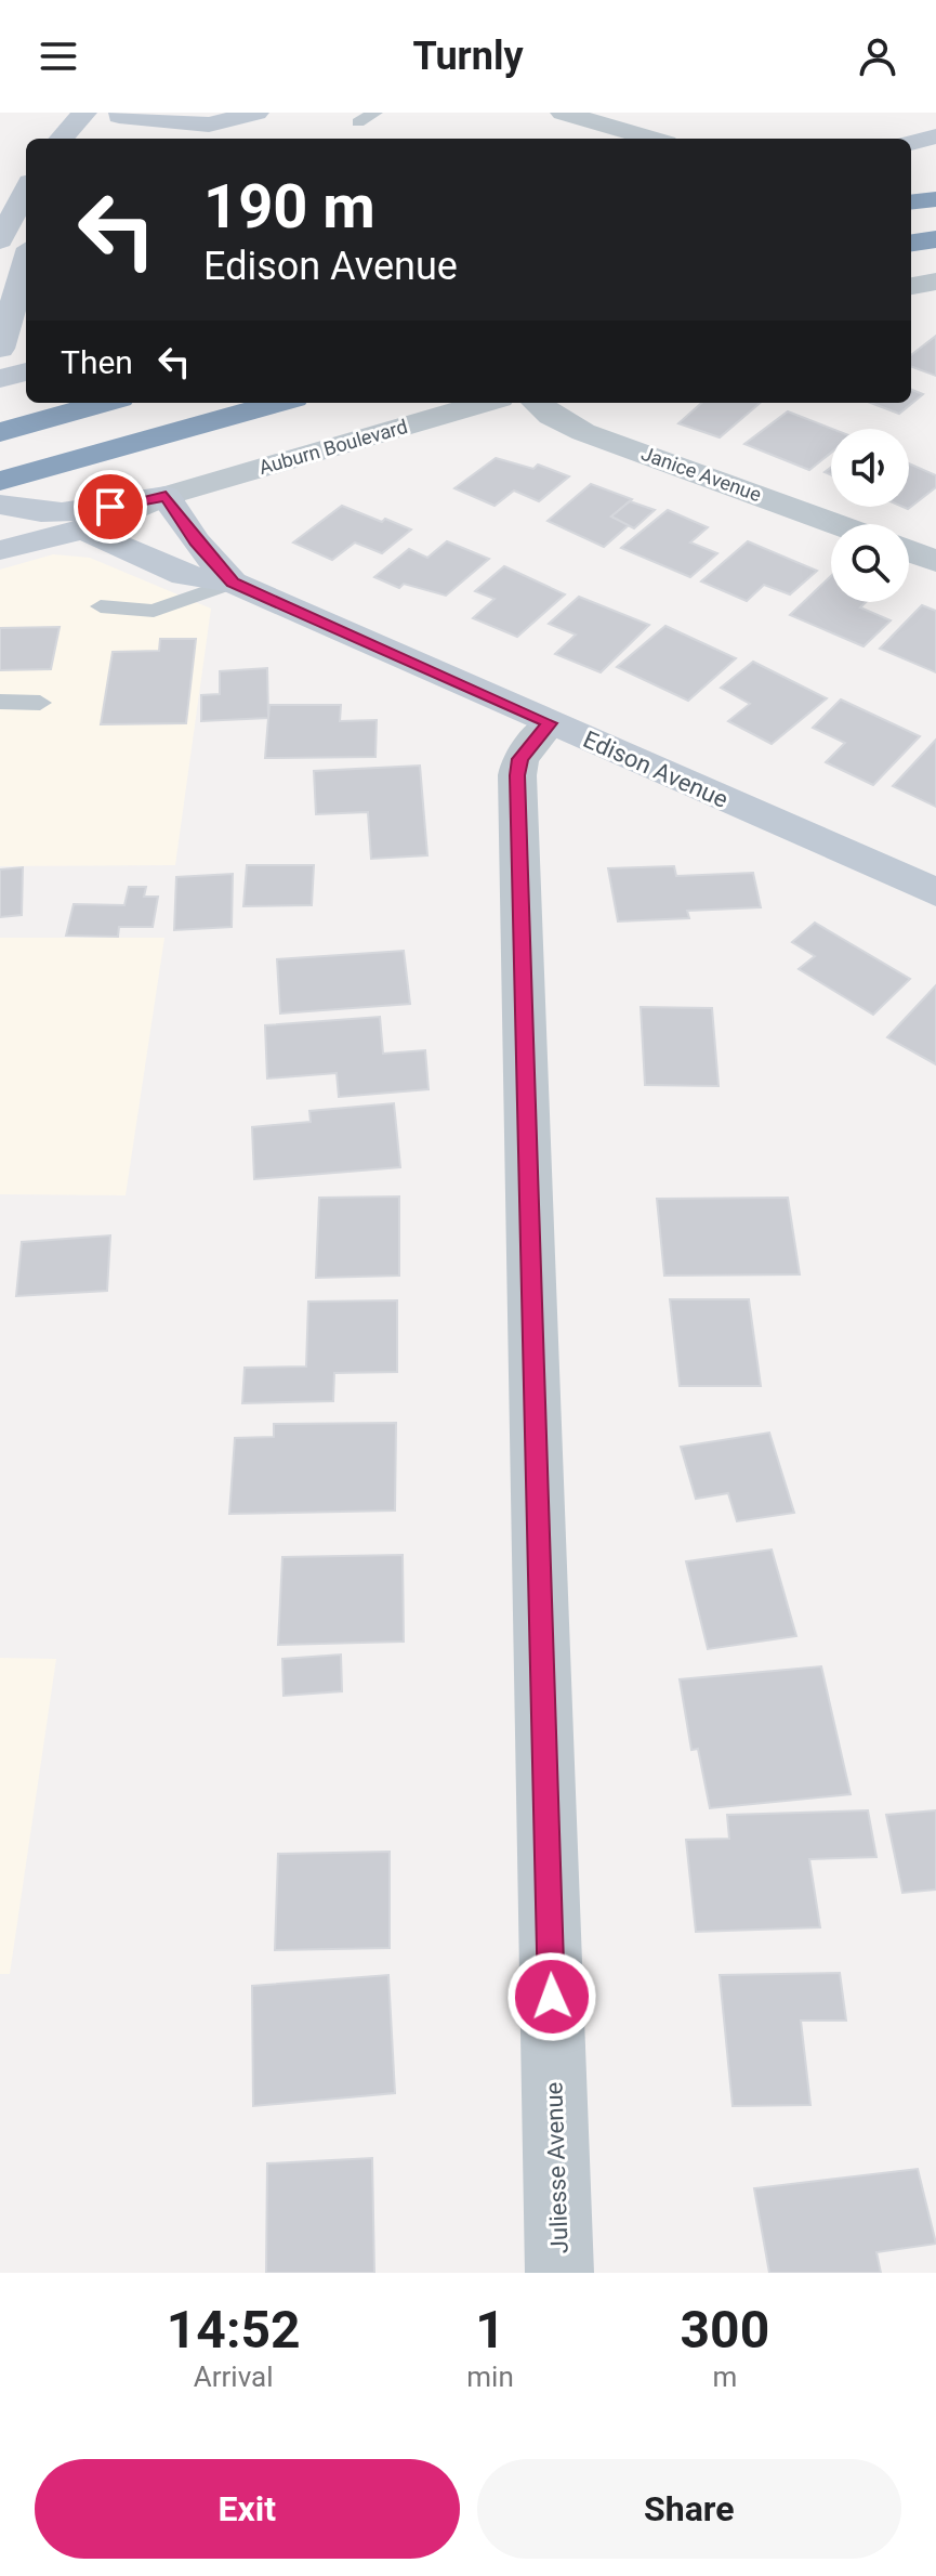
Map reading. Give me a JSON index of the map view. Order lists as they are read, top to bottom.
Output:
{
  "streets": {
    "street": [
      "Auburn Boulevard",
      "Janice Avenue",
      "Edison Avenue",
      "Juliesse Avenue"
    ]
  },
  "crossings": [
    ["Auburn Boulevard", "Edison Avenue"],
    ["Edison Avenue", "Juliesse Avenue"]
  ],
  "page": {
    "header": "Turnly",
    "turn": ["190 m", "Edison Avenue"],
    "then": "Then",
    "eta": [
      "14:52",
      "Arrival",
      "1",
      "min",
      "300",
      "m"
    ],
    "buttons": ["Exit", "Share"]
  }
}
